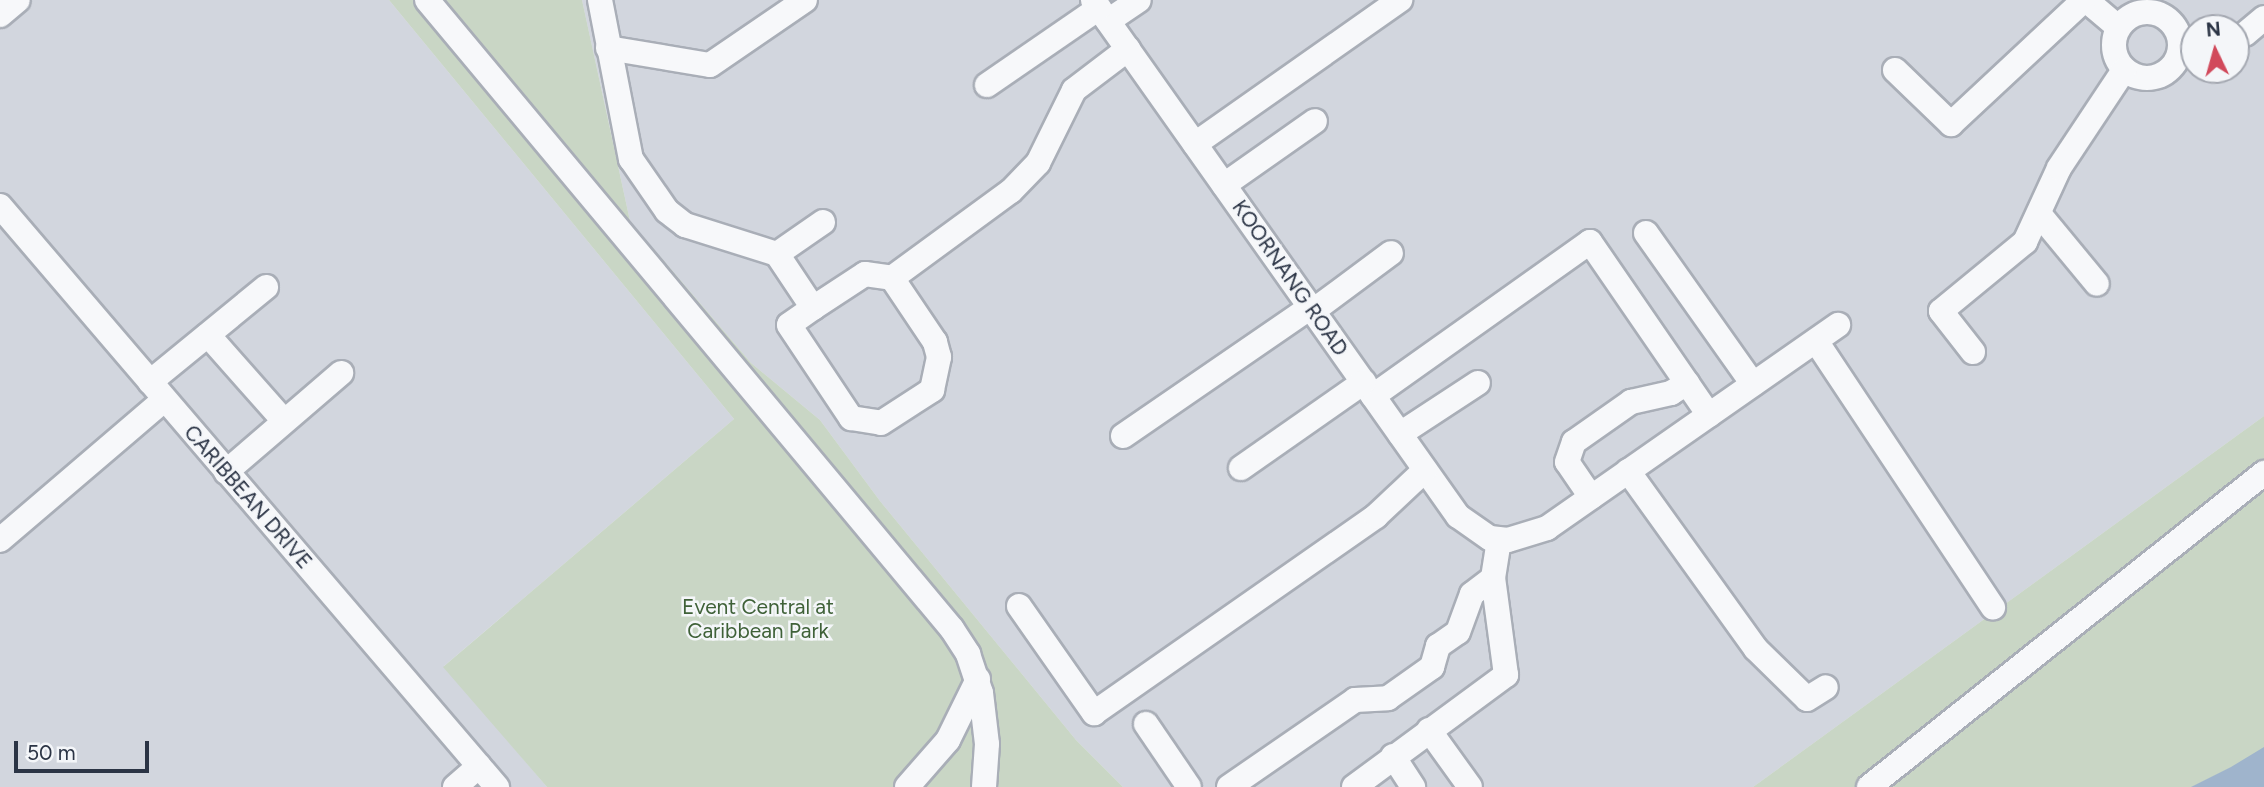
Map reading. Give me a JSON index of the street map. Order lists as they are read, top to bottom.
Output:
{
  "streets": {
    "street": ["KOORNANG ROAD", "CARIBBEAN DRIVE"]
  },
  "parks": ["Event Central at Caribbean Park"],
  "scale_bar": "50 m",
  "north": "top"
}
